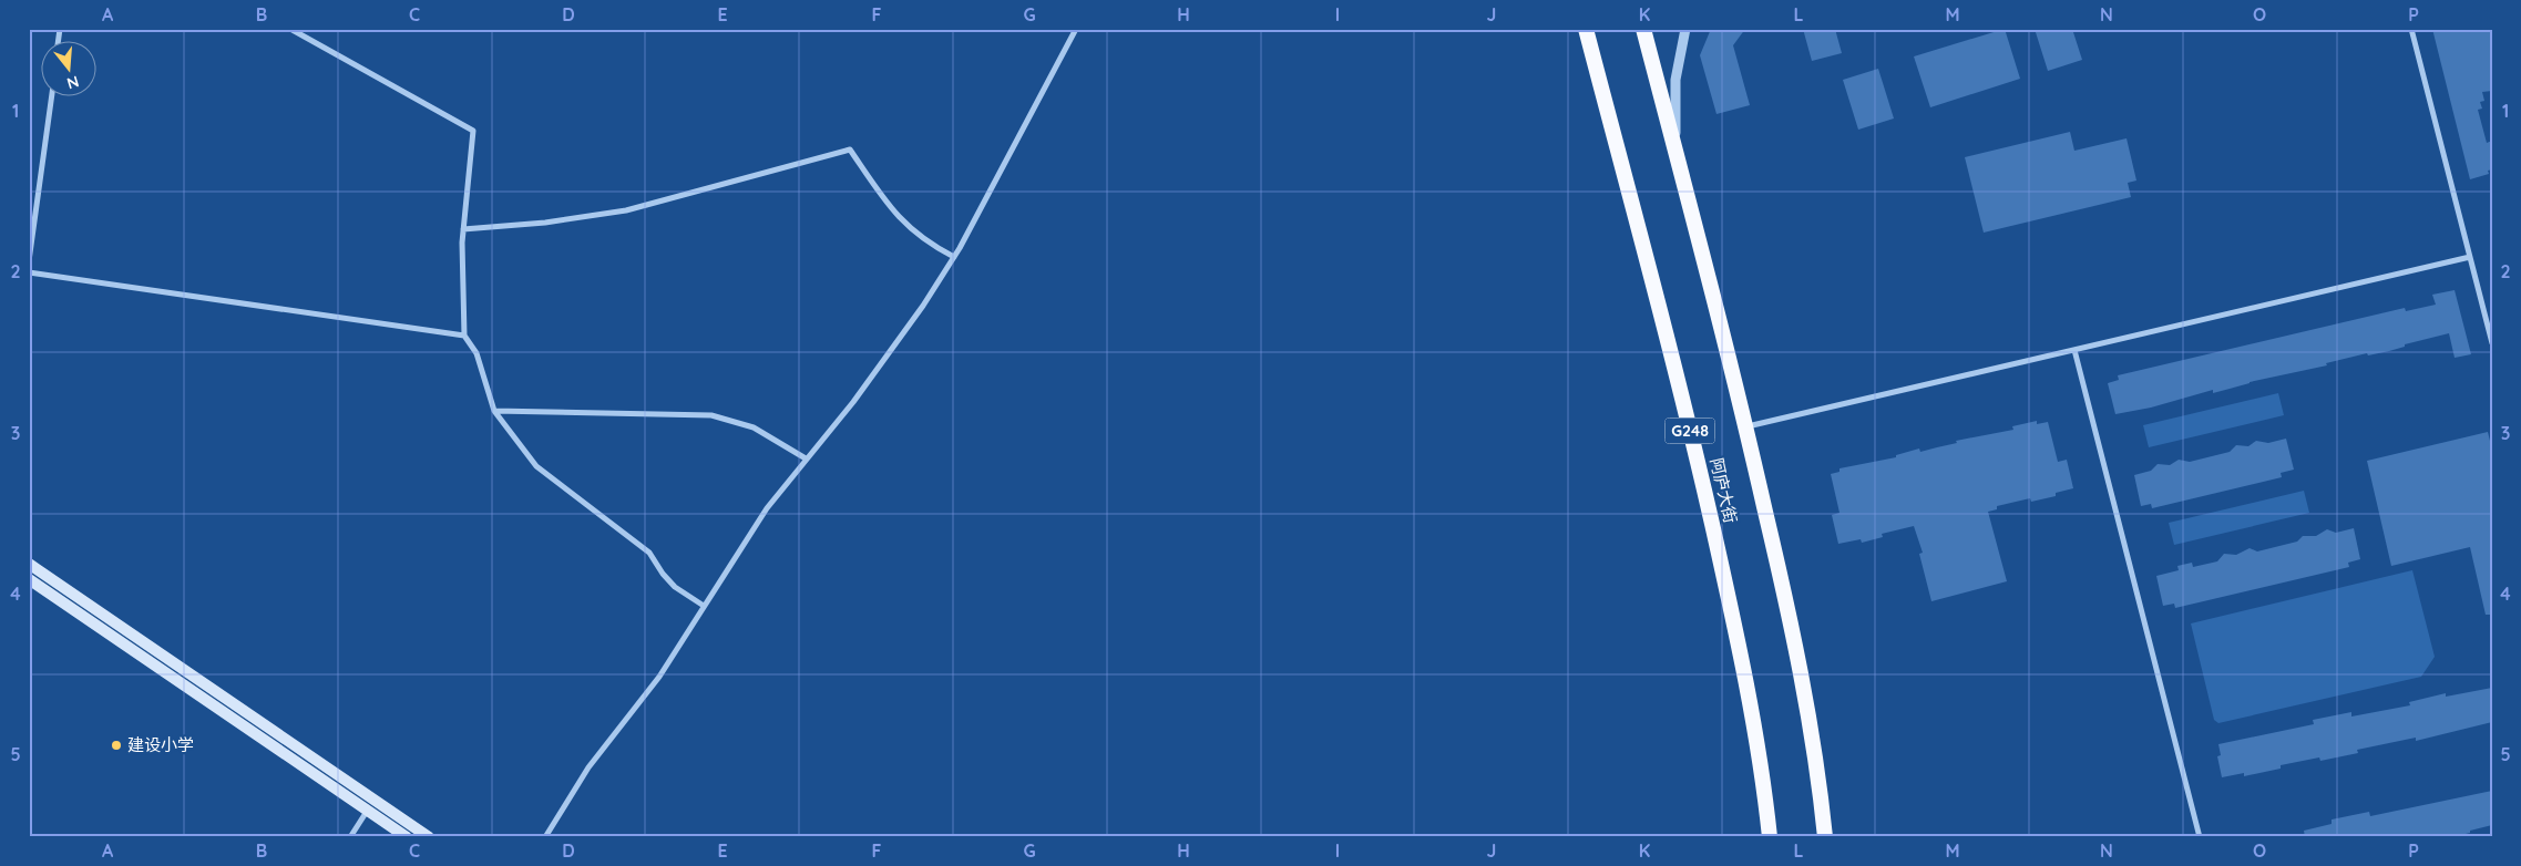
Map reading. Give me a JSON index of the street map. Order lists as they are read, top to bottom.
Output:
{
  "streets": {
    "highway": ["G248", "阿庐大街"]
  },
  "places": ["建设小学"],
  "north": "bottom",
  "grid": {
    "columns": [
      "A",
      "B",
      "C",
      "D",
      "E",
      "F",
      "G",
      "H",
      "I",
      "J",
      "K",
      "L",
      "M",
      "N",
      "O",
      "P"
    ],
    "rows": [
      "1",
      "2",
      "3",
      "4",
      "5"
    ]
  }
}
